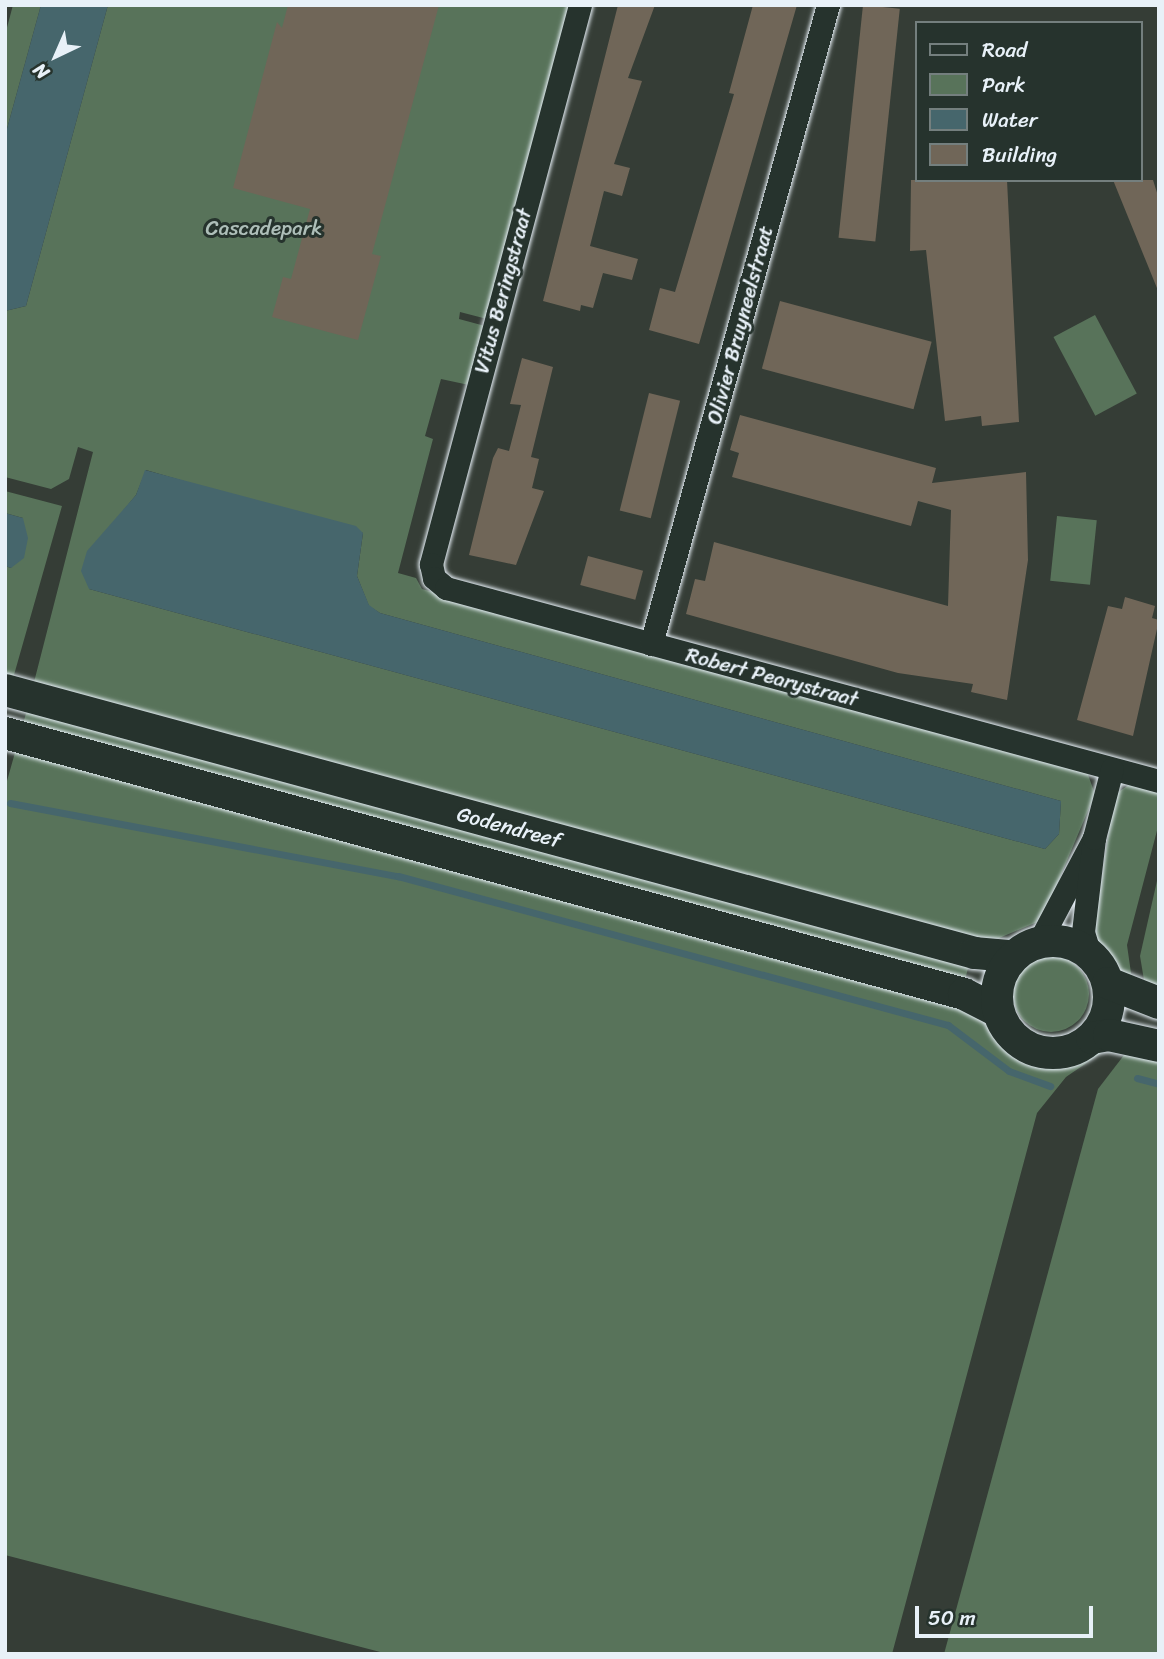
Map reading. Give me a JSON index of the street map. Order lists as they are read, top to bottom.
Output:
{
  "streets": {
    "main road": ["Godendreef"],
    "street": ["Vitus Beringstraat", "Olivier Bruyneelstraat", "Robert Pearystraat"]
  },
  "crossings": [
    ["Vitus Beringstraat", "Robert Pearystraat"],
    ["Olivier Bruyneelstraat", "Robert Pearystraat"]
  ],
  "parks": ["Cascadepark"],
  "legend": [
    "Road",
    "Park",
    "Water",
    "Building"
  ],
  "scale_bar": "50 m",
  "north": "bottom left"
}
